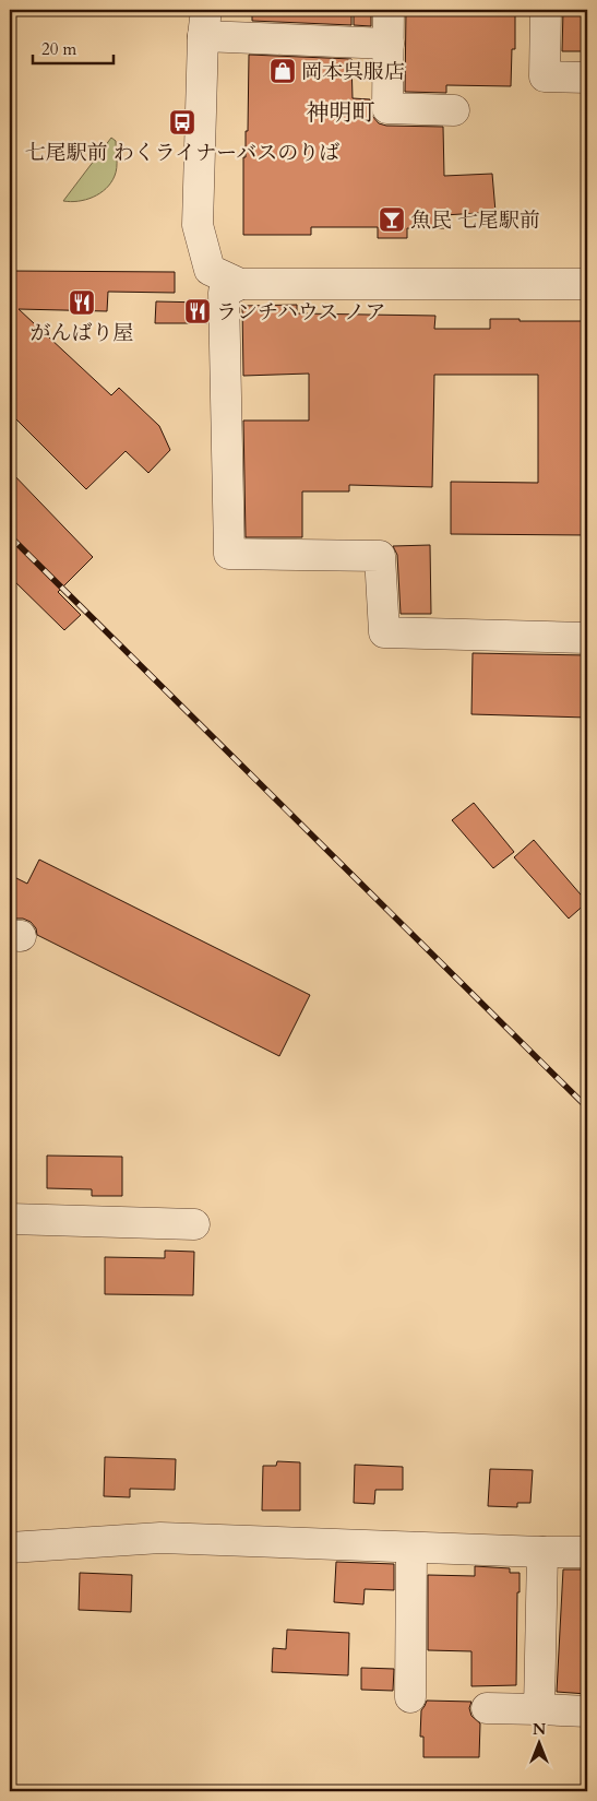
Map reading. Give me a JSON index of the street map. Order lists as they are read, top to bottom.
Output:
{
  "districts": ["神明町"],
  "places": {
    "shop": ["岡本呉服店"],
    "bus stop": ["七尾駅前 わくライナーバスのりば"],
    "bar": ["魚民 七尾駅前"],
    "restaurant": ["がんばり屋", "ランチハウス ノア"]
  },
  "scale_bar": "20 m",
  "north": "top"
}
